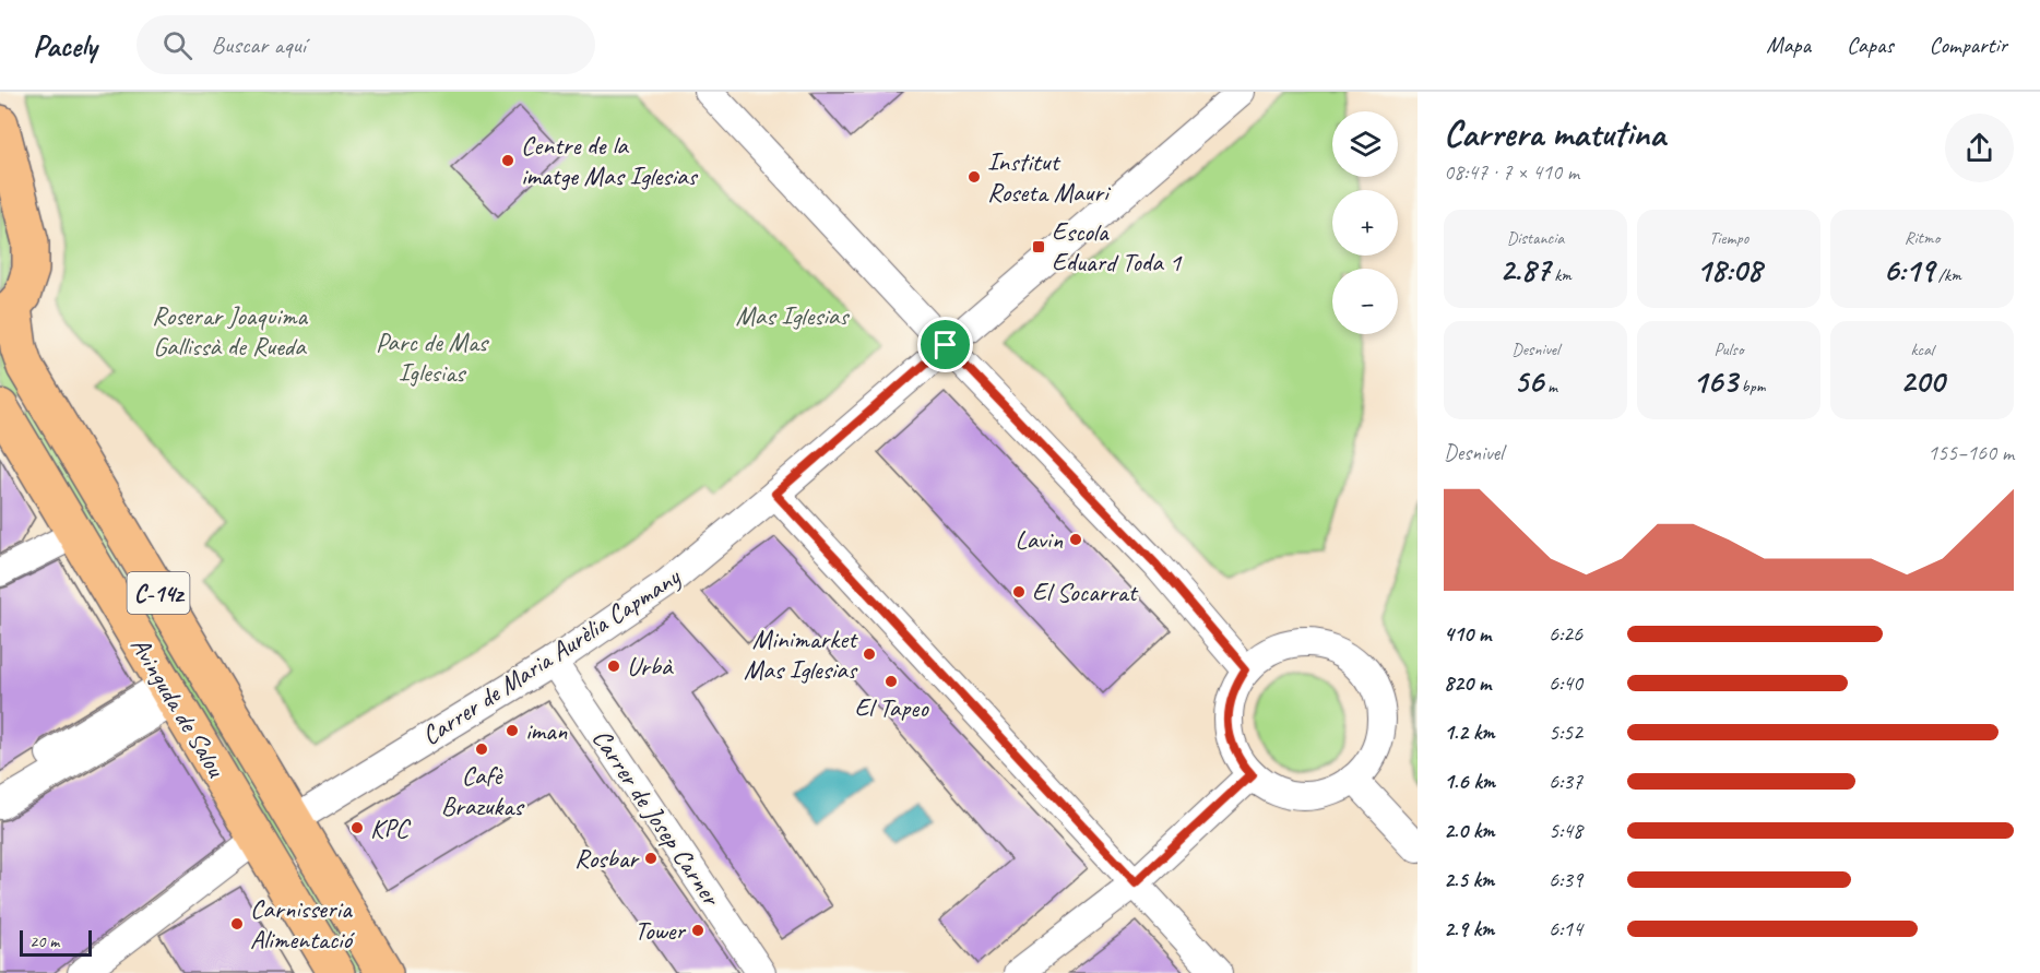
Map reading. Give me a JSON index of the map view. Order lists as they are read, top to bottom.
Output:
{
  "streets": {
    "main road": ["C-14z", "Avinguda de Salou"],
    "street": ["Carrer de Maria Aurèlia Capmany", "Carrer de Josep Carner"]
  },
  "crossings": [
    ["C-14z", "Carrer de Maria Aurèlia Capmany"],
    ["Carrer de Maria Aurèlia Capmany", "Carrer de Josep Carner"]
  ],
  "parks": ["Roserar Joaquima Gallissà de Rueda", "Mas Iglesias", "Parc de Mas Iglesias"],
  "places": {
    "other": [
      "Centre de la imatge Mas Iglesias",
      "Institut Roseta Mauri",
      "Lavin",
      "El Socarrat",
      "Minimarket Mas Iglesias",
      "Urbà",
      "El Tapeo",
      "iman",
      "Cafè Brazukas",
      "KPC",
      "Rosbar",
      "Carnisseria Alimentació",
      "Tower"
    ],
    "transit": ["Escola Eduard Toda 1"]
  },
  "scale_bar": "20 m",
  "page": {
    "header": "Pacely",
    "search": "Buscar aquí",
    "nav": ["Mapa", "Capas", "Compartir"],
    "heading": ["Carrera matutina", "08:47 · 7 × 410 m"],
    "map_buttons": ["+", "−"],
    "stats": [
      ["Distancia", "2.87 km"],
      ["Tiempo", "18:08"],
      ["Ritmo", "6:19 /km"],
      ["Desnivel", "56 m"],
      ["Pulso", "163 bpm"],
      ["kcal", "200"]
    ],
    "chart": ["Desnivel", "155–160 m"],
    "list": [
      {
        "name": "410 m",
        "note": "6:26"
      },
      {
        "name": "820 m",
        "note": "6:40"
      },
      {
        "name": "1.2 km",
        "note": "5:52"
      },
      {
        "name": "1.6 km",
        "note": "6:37"
      },
      {
        "name": "2.0 km",
        "note": "5:48"
      },
      {
        "name": "2.5 km",
        "note": "6:39"
      },
      {
        "name": "2.9 km",
        "note": "6:14"
      }
    ],
    "scale": "20 m"
  }
}
